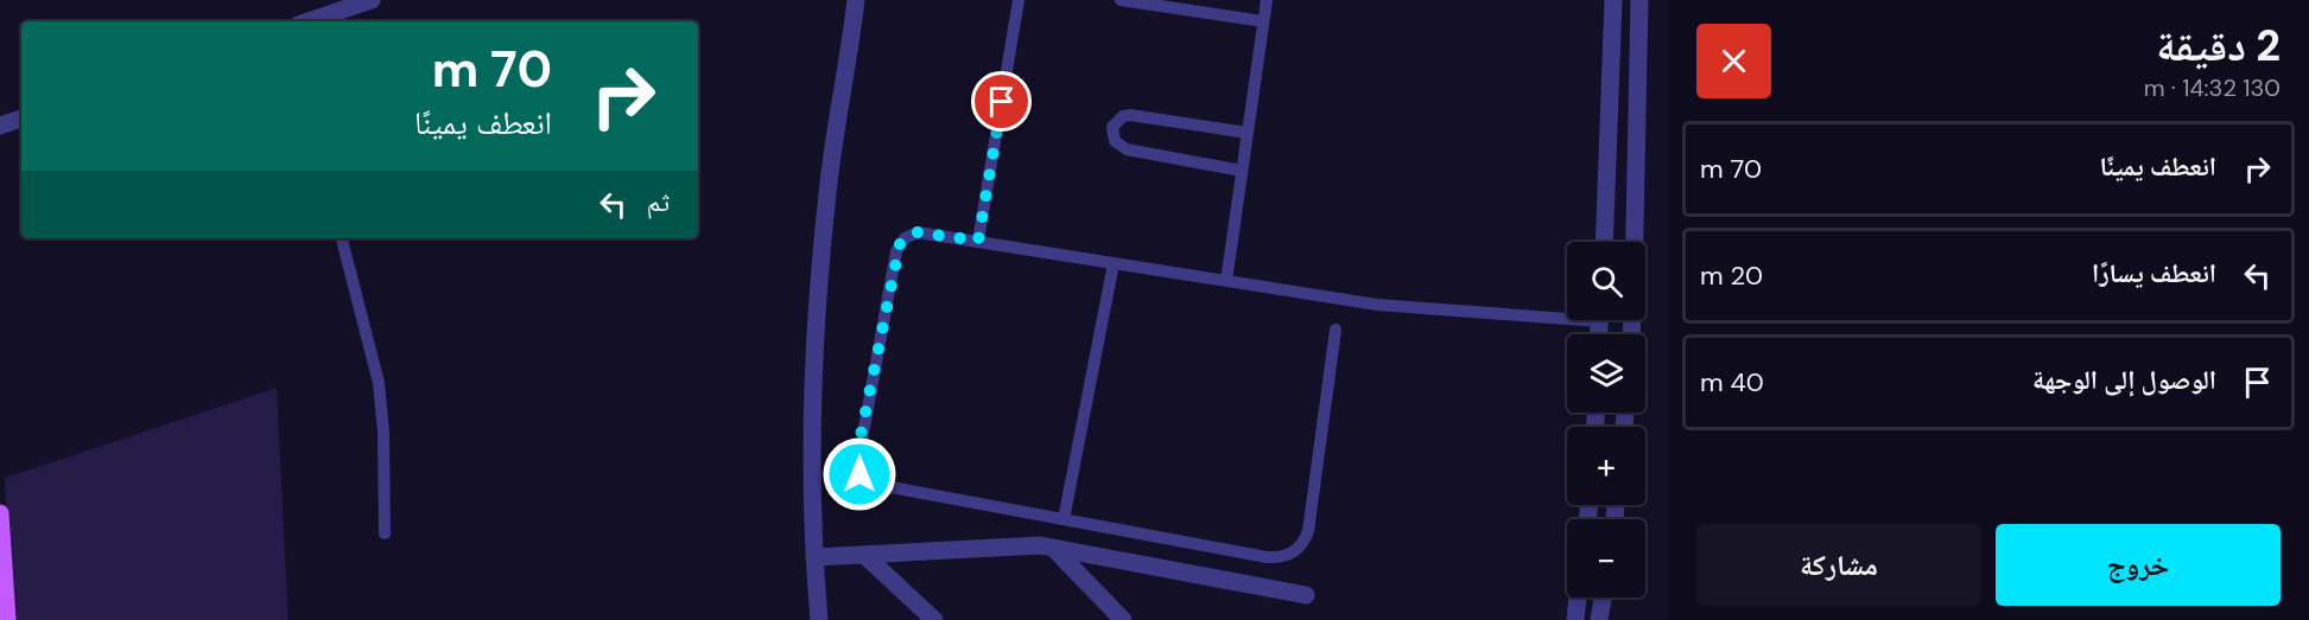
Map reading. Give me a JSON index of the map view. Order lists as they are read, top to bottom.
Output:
{
  "page": {
    "heading": ["2 دقيقة", "130 m · 14:32"],
    "turn": ["70 m", "انعطف يمينًا"],
    "list": [
      {
        "name": "انعطف يمينًا",
        "value": "70 m"
      },
      {
        "name": "انعطف يسارًا",
        "value": "20 m"
      },
      {
        "name": "الوصول إلى الوجهة",
        "value": "40 m"
      }
    ],
    "then": "ثم",
    "map_buttons": ["+", "−"],
    "buttons": ["خروج", "مشاركة"]
  }
}
